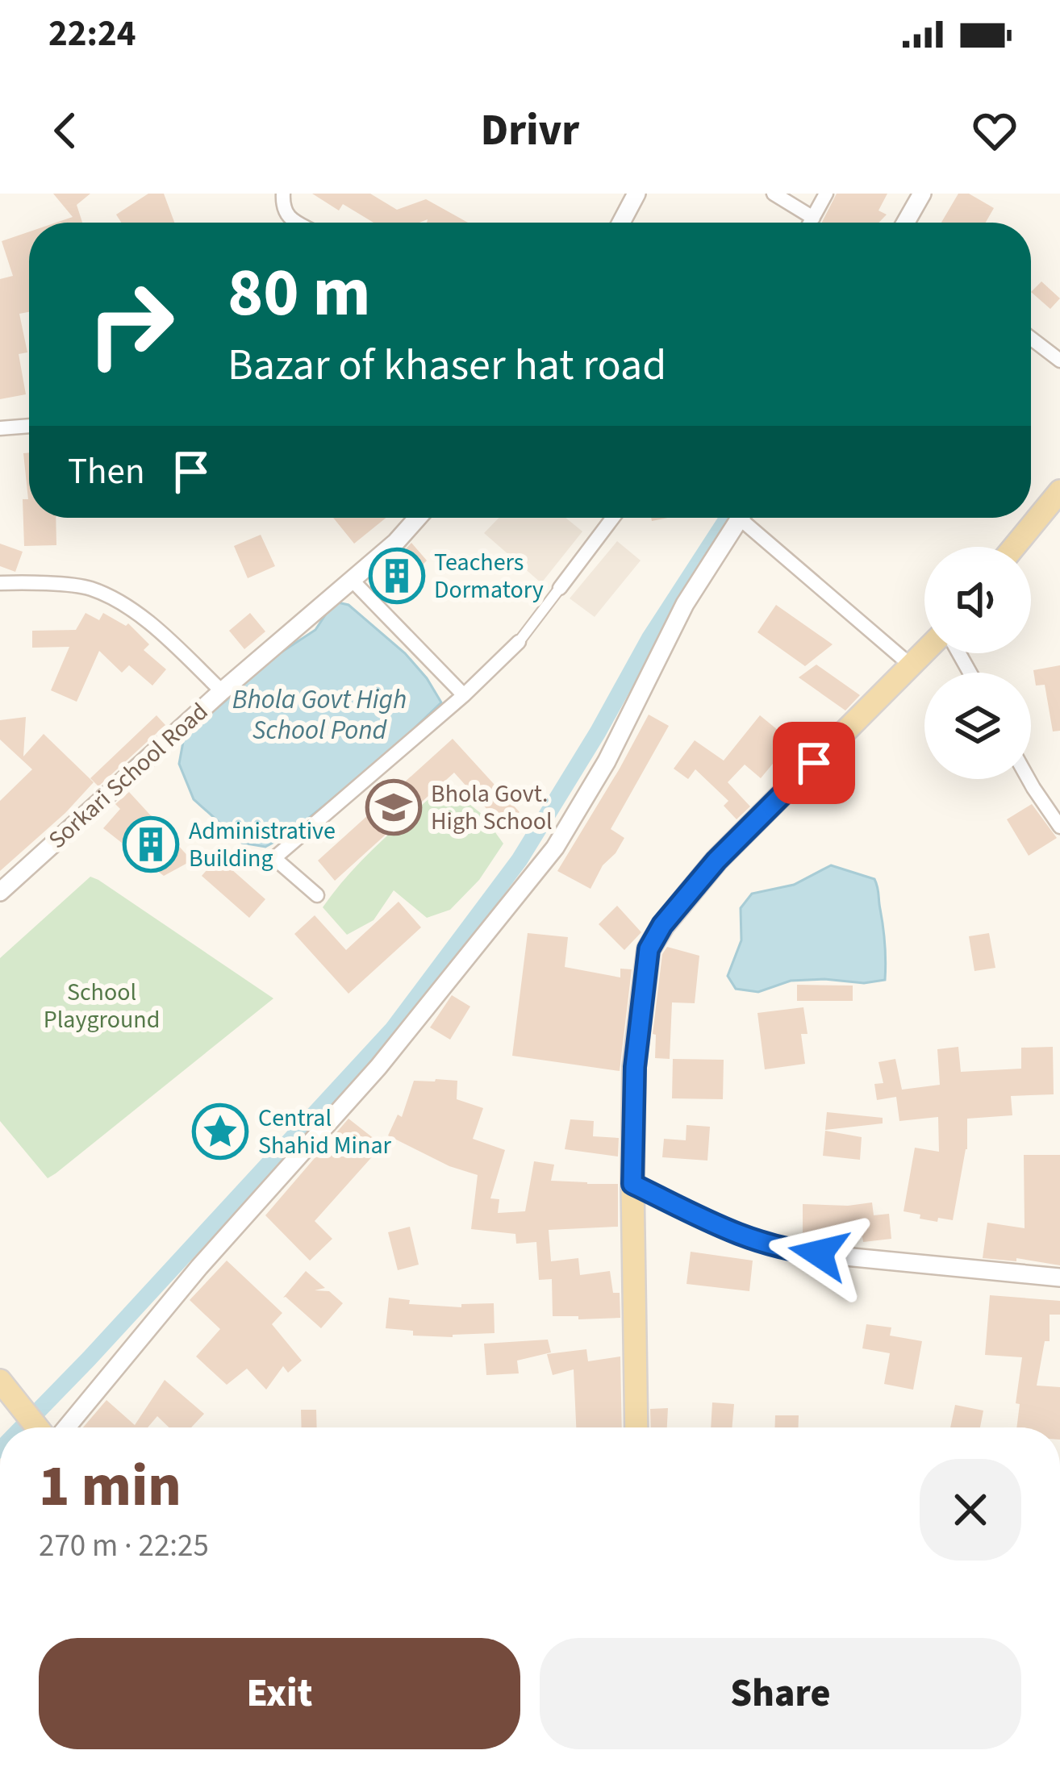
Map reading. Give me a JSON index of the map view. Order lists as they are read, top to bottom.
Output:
{
  "streets": {
    "street": ["Sorkari School Road"]
  },
  "water": ["Bhola Govt High School Pond"],
  "parks": ["School Playground"],
  "places": {
    "building": ["Teachers Dormatory", "Administrative Building"],
    "school or university": ["Bhola Govt. High School"],
    "place": ["Central Shahid Minar"]
  },
  "page": {
    "status": "22:24",
    "header": "Drivr",
    "turn": ["80 m", "Bazar of khaser hat road"],
    "then": "Then",
    "heading": ["1 min", "270 m · 22:25"],
    "buttons": ["Exit", "Share"]
  }
}
